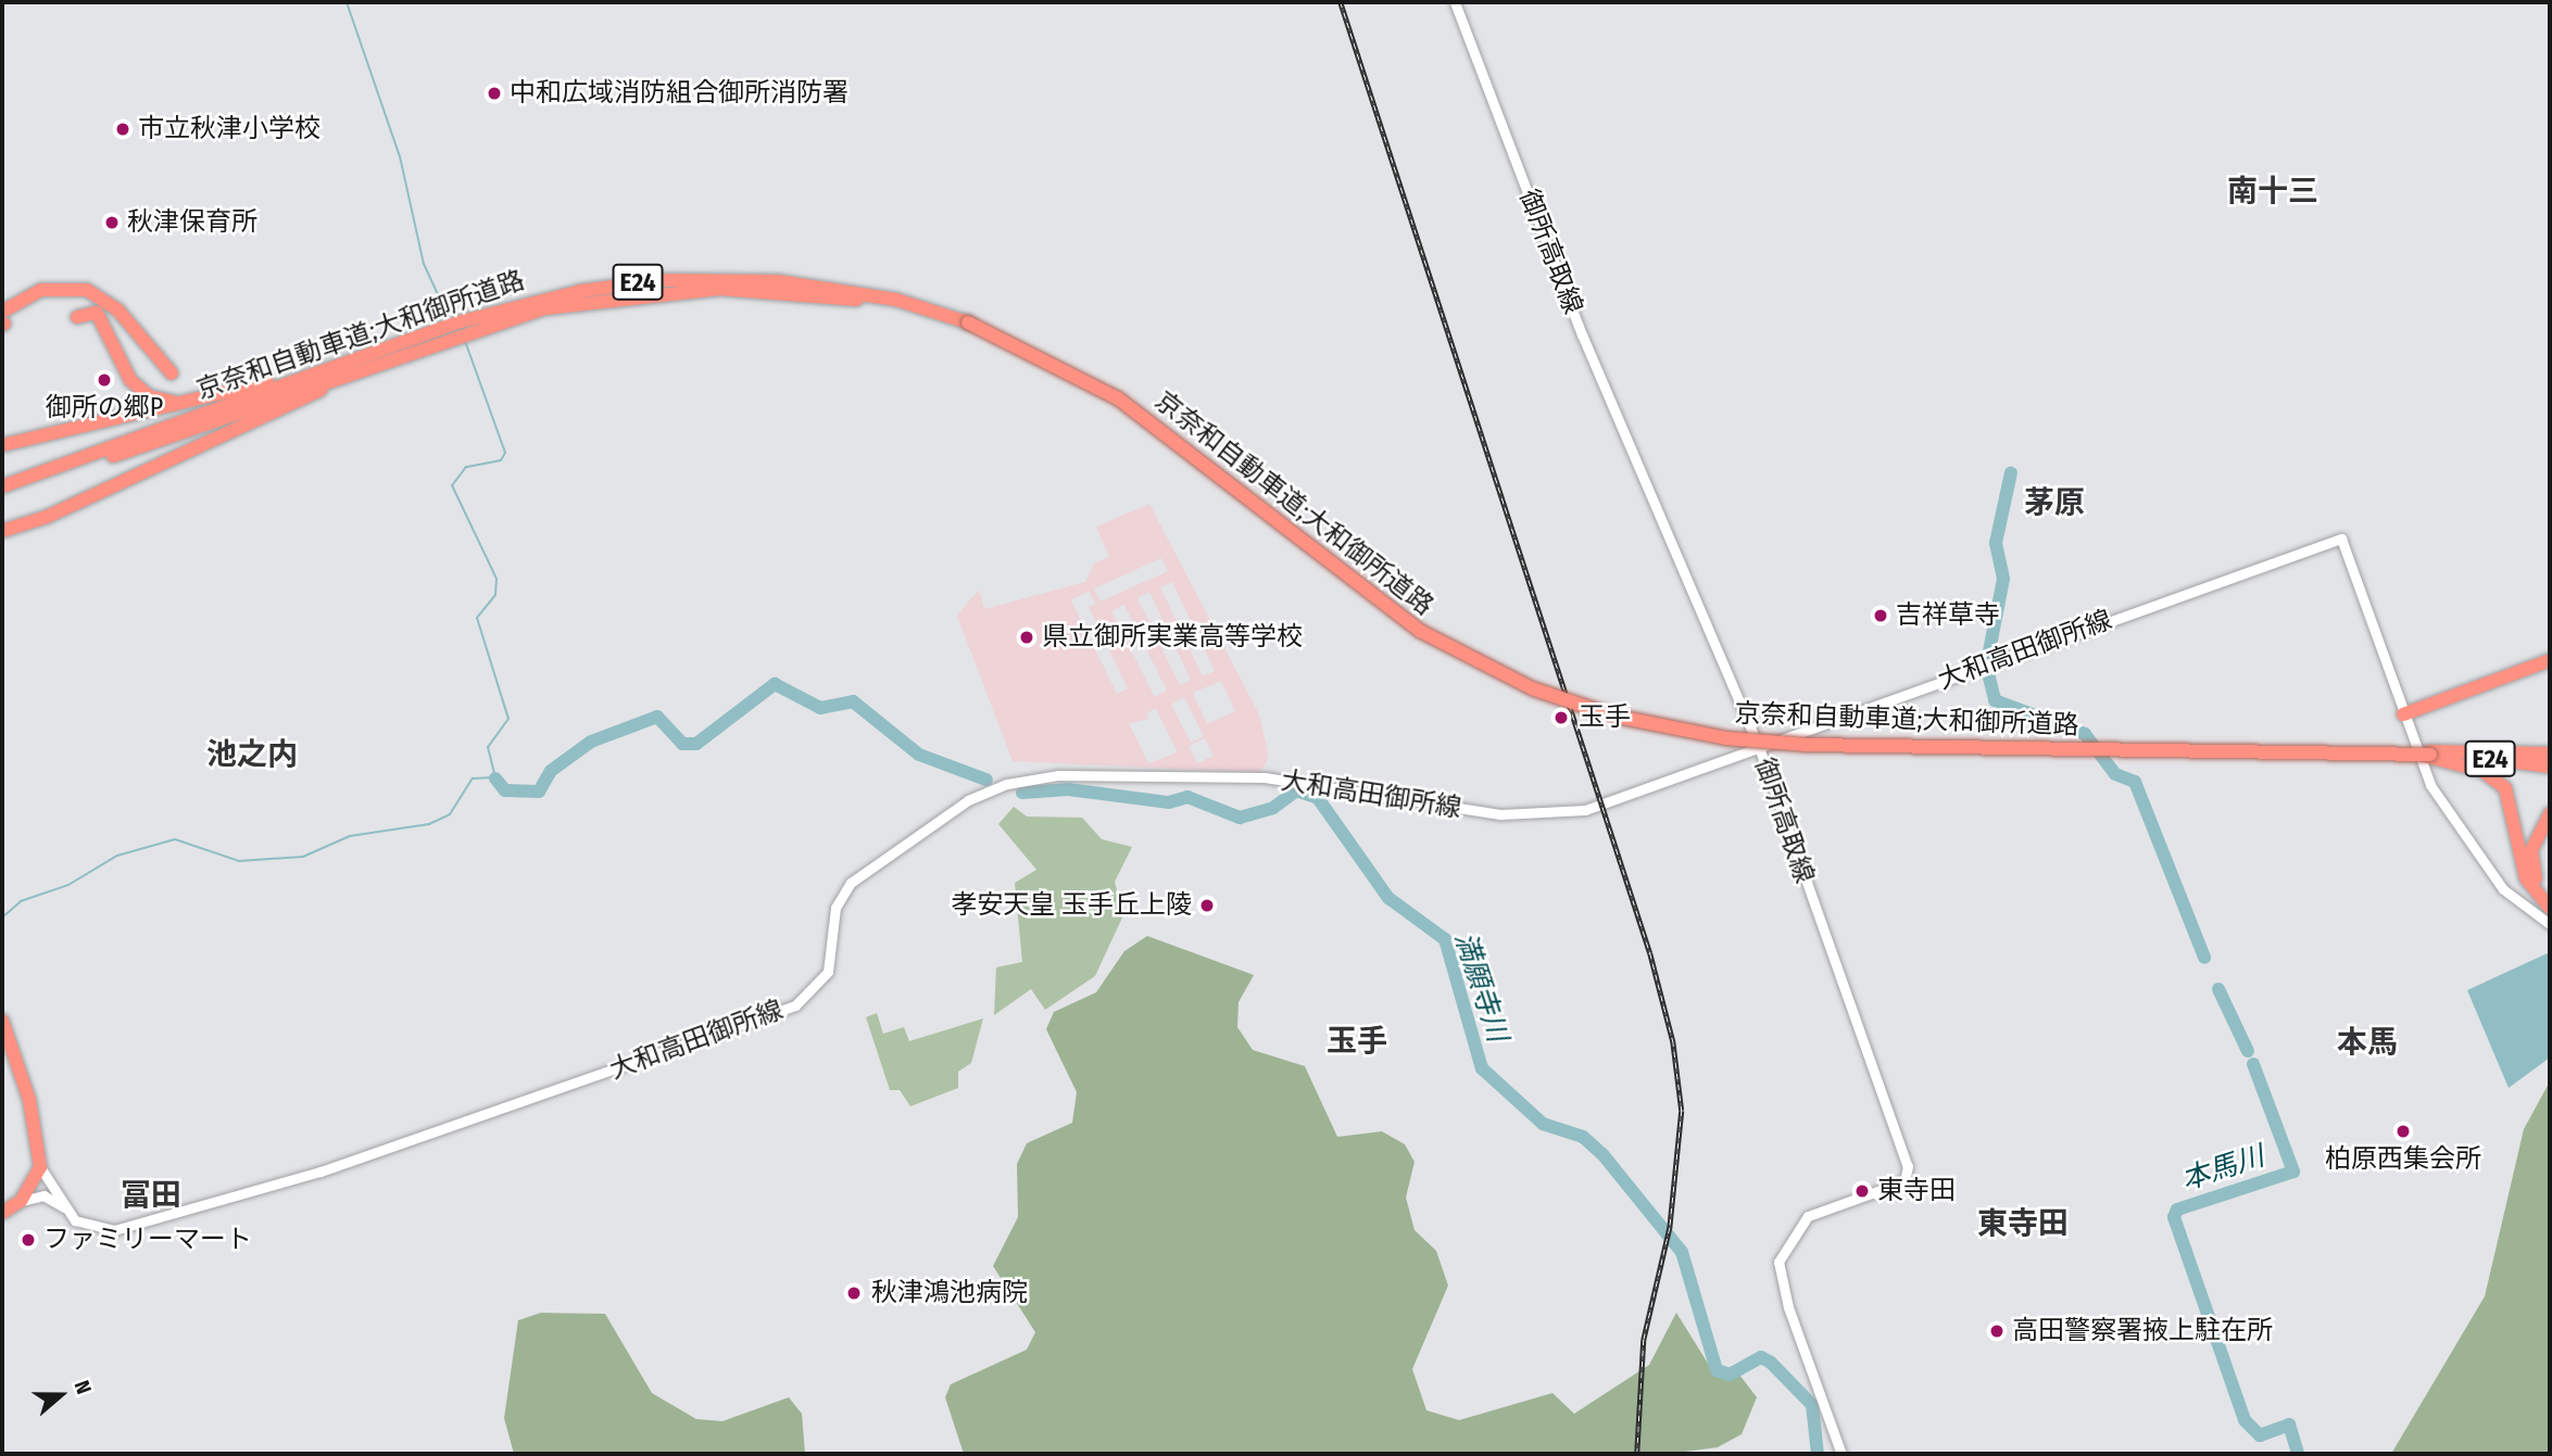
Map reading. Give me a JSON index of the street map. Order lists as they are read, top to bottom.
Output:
{
  "streets": {
    "highway": ["E24", "京奈和自動車道;大和御所道路"],
    "main road": ["御所高取線", "大和高田御所線"]
  },
  "crossings": [
    ["御所高取線", "大和高田御所線"]
  ],
  "districts": [
    "南十三",
    "茅原",
    "池之内",
    "玉手",
    "本馬",
    "冨田",
    "東寺田"
  ],
  "water": ["満願寺川", "本馬川"],
  "places": [
    "中和広域消防組合御所消防署",
    "市立秋津小学校",
    "秋津保育所",
    "御所の郷P",
    "吉祥草寺",
    "県立御所実業高等学校",
    "玉手",
    "孝安天皇 玉手丘上陵",
    "柏原西集会所",
    "東寺田",
    "ファミリーマート",
    "秋津鴻池病院",
    "高田警察署掖上駐在所"
  ],
  "north": "right"
}
